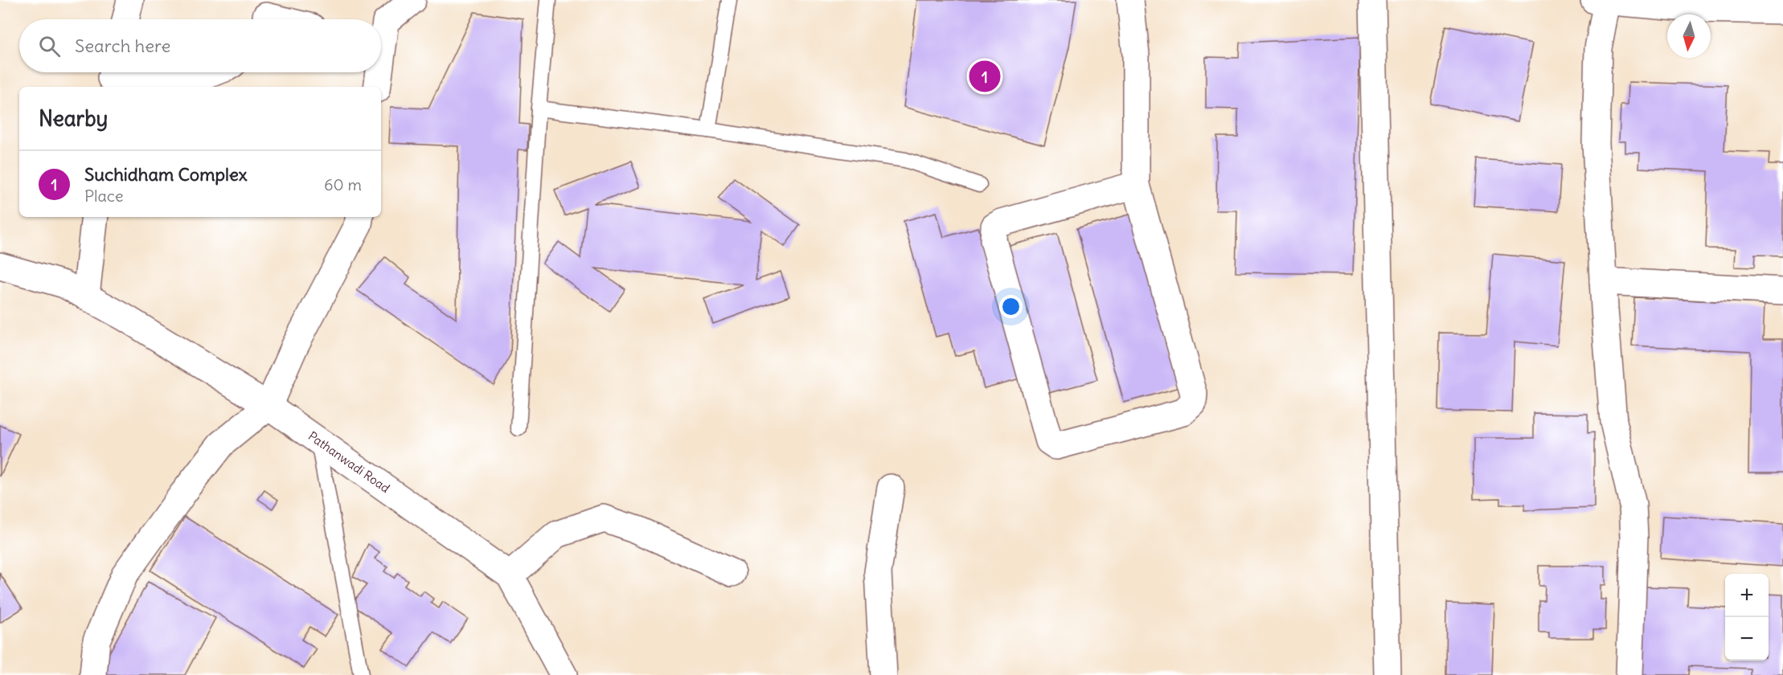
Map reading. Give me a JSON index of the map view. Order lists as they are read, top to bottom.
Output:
{
  "streets": {
    "street": ["Pathanwadi Road"]
  },
  "north": "bottom",
  "page": {
    "search": "Search here",
    "pins": "1",
    "heading": "Nearby",
    "list": [
      {
        "mark": "1",
        "name": "Suchidham Complex",
        "note": "Place",
        "value": "60 m"
      }
    ],
    "map_buttons": ["+", "−"]
  }
}
